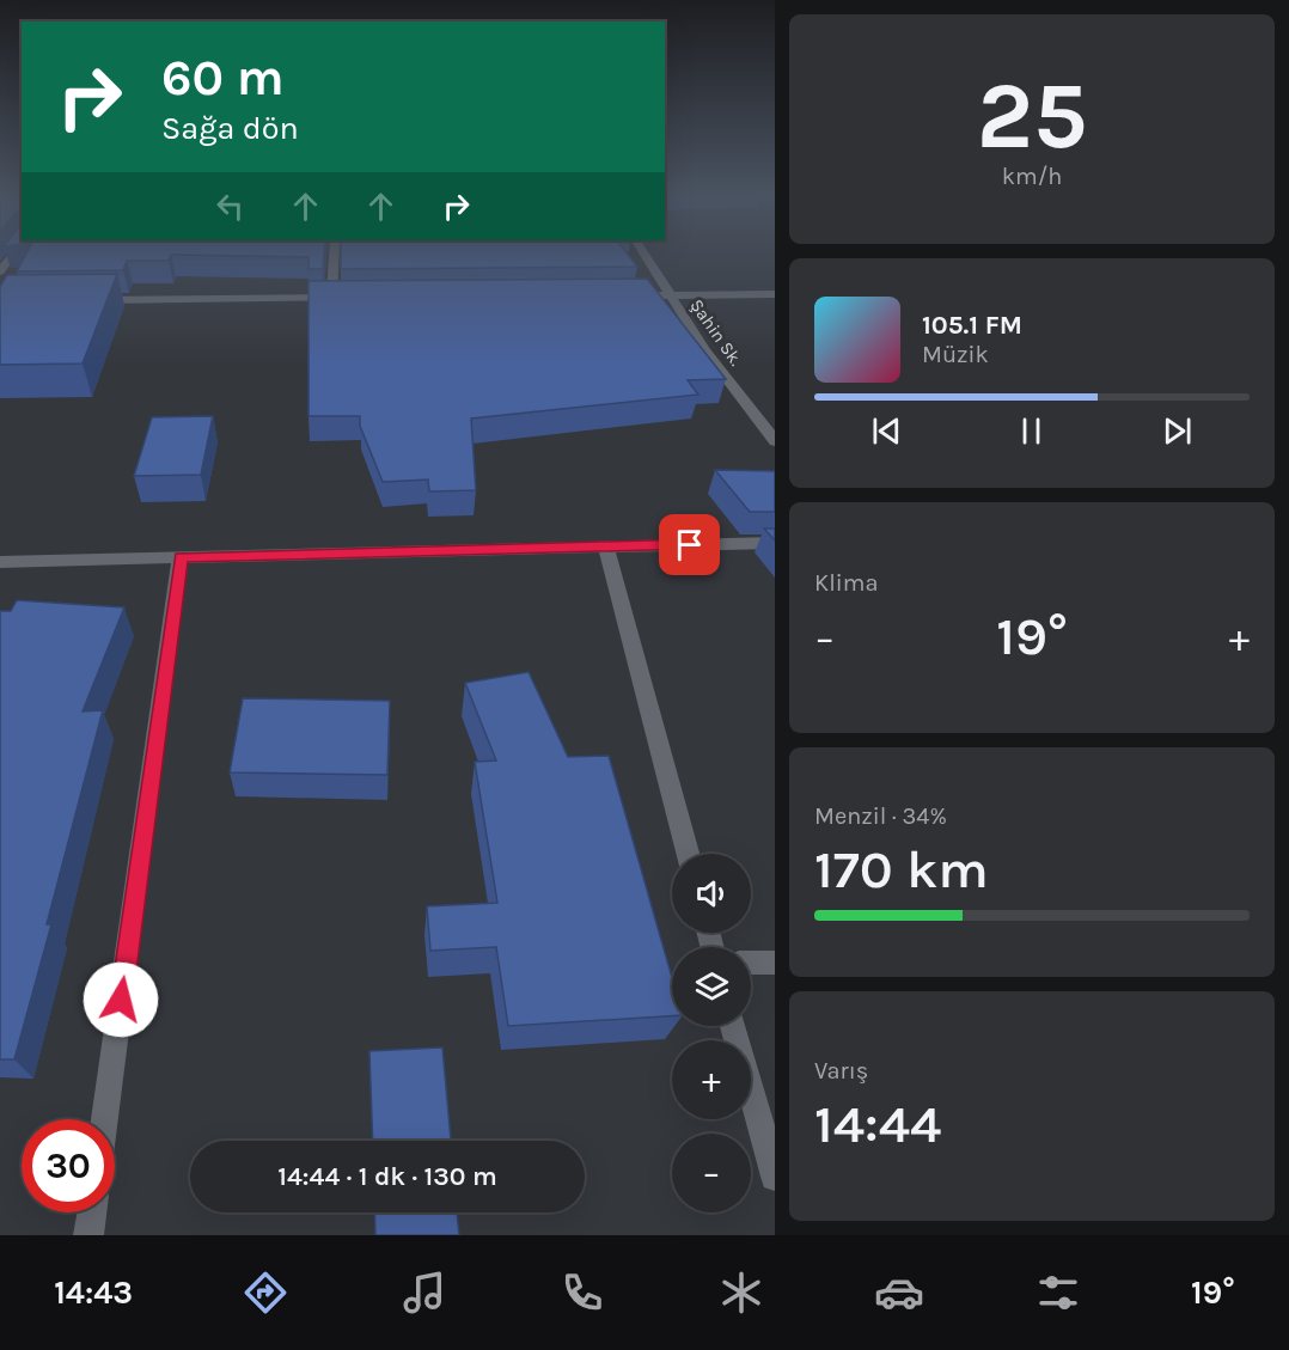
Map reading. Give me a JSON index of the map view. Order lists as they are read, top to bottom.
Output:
{
  "streets": {
    "street": ["Şahin Sk."]
  },
  "page": {
    "tile": [
      ["25", "km/h"],
      "Klima",
      ["Menzil · 34%", "170 km"],
      ["Varış", "14:44"]
    ],
    "turn": ["60 m", "Sağa dön"],
    "song": ["105.1 FM", "Müzik"],
    "heat": ["−", "19°", "+"],
    "map_buttons": ["+", "−"],
    "limit": "30",
    "trip": "14:44 · 1 dk · 130 m",
    "tabs": ["14:43", "19°"]
  }
}
